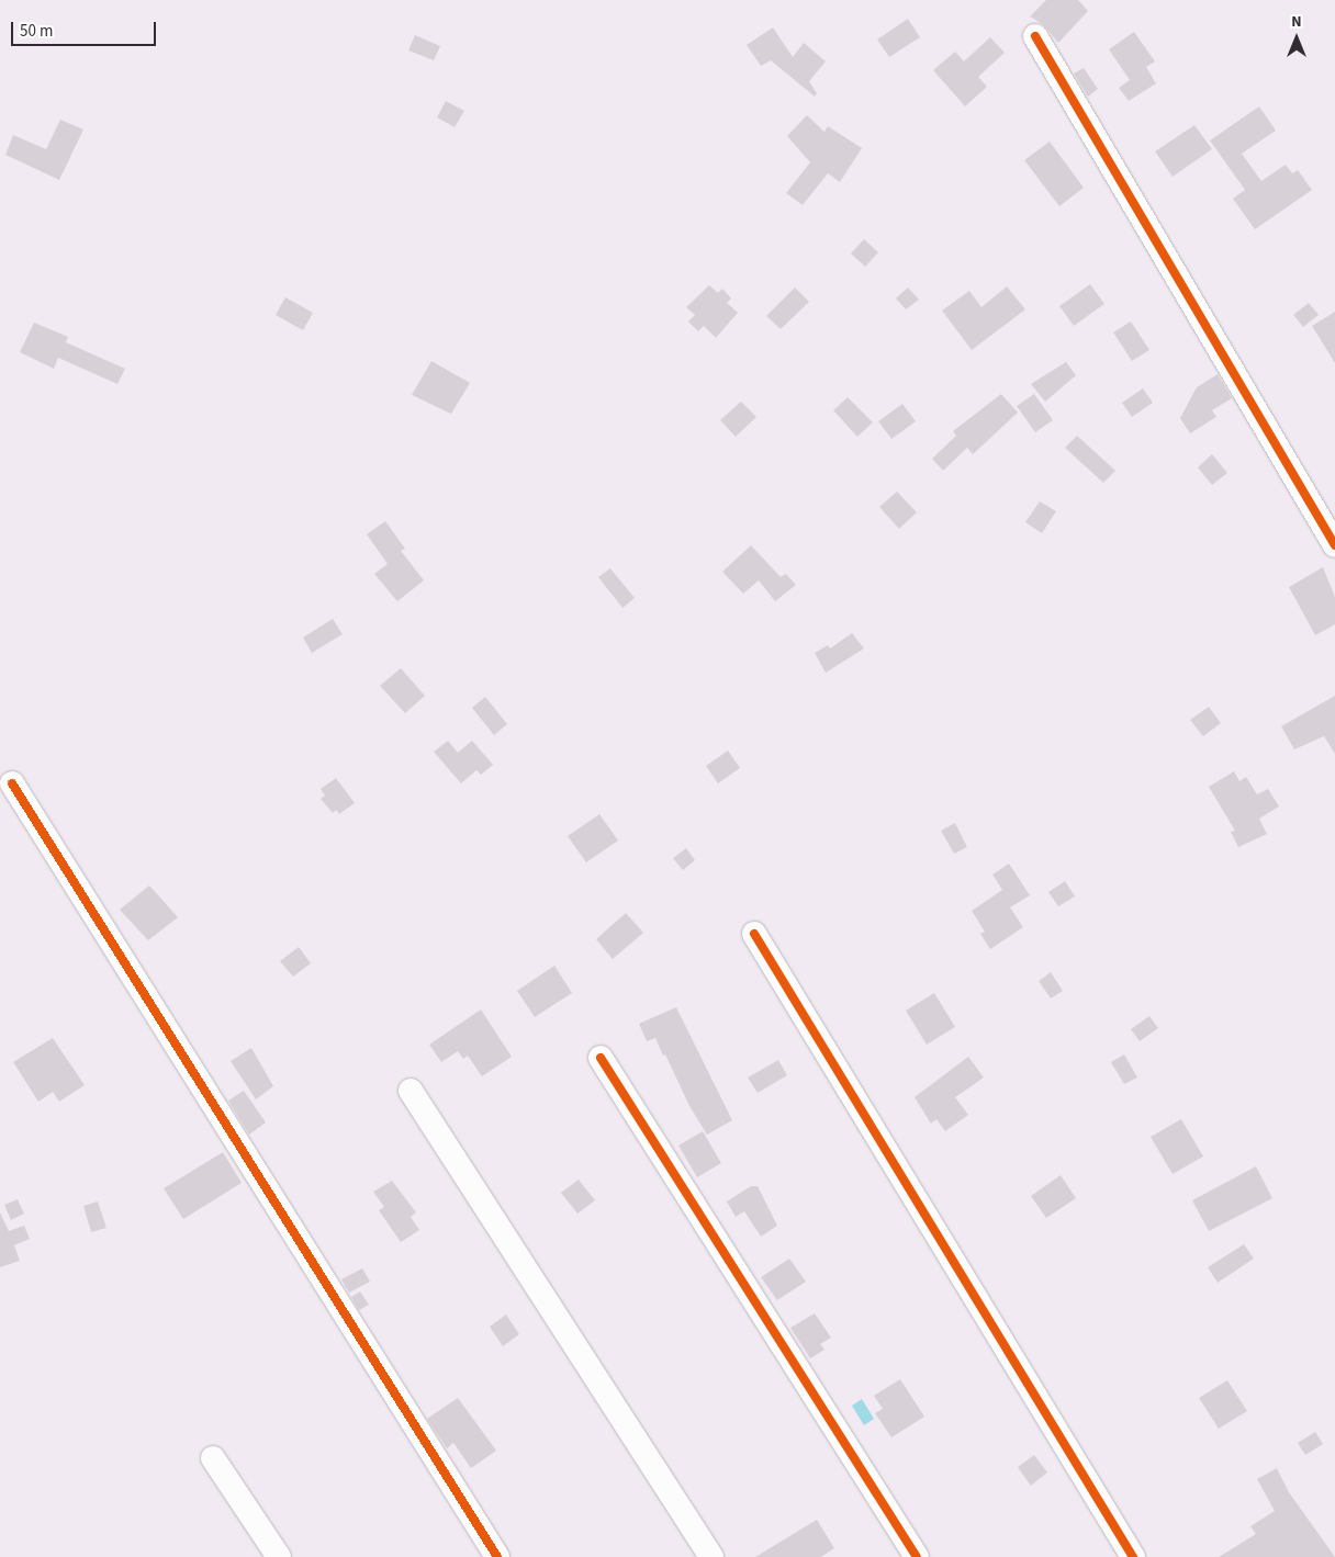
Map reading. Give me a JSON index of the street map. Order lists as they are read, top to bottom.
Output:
{
  "scale_bar": "50 m",
  "north": "top"
}
